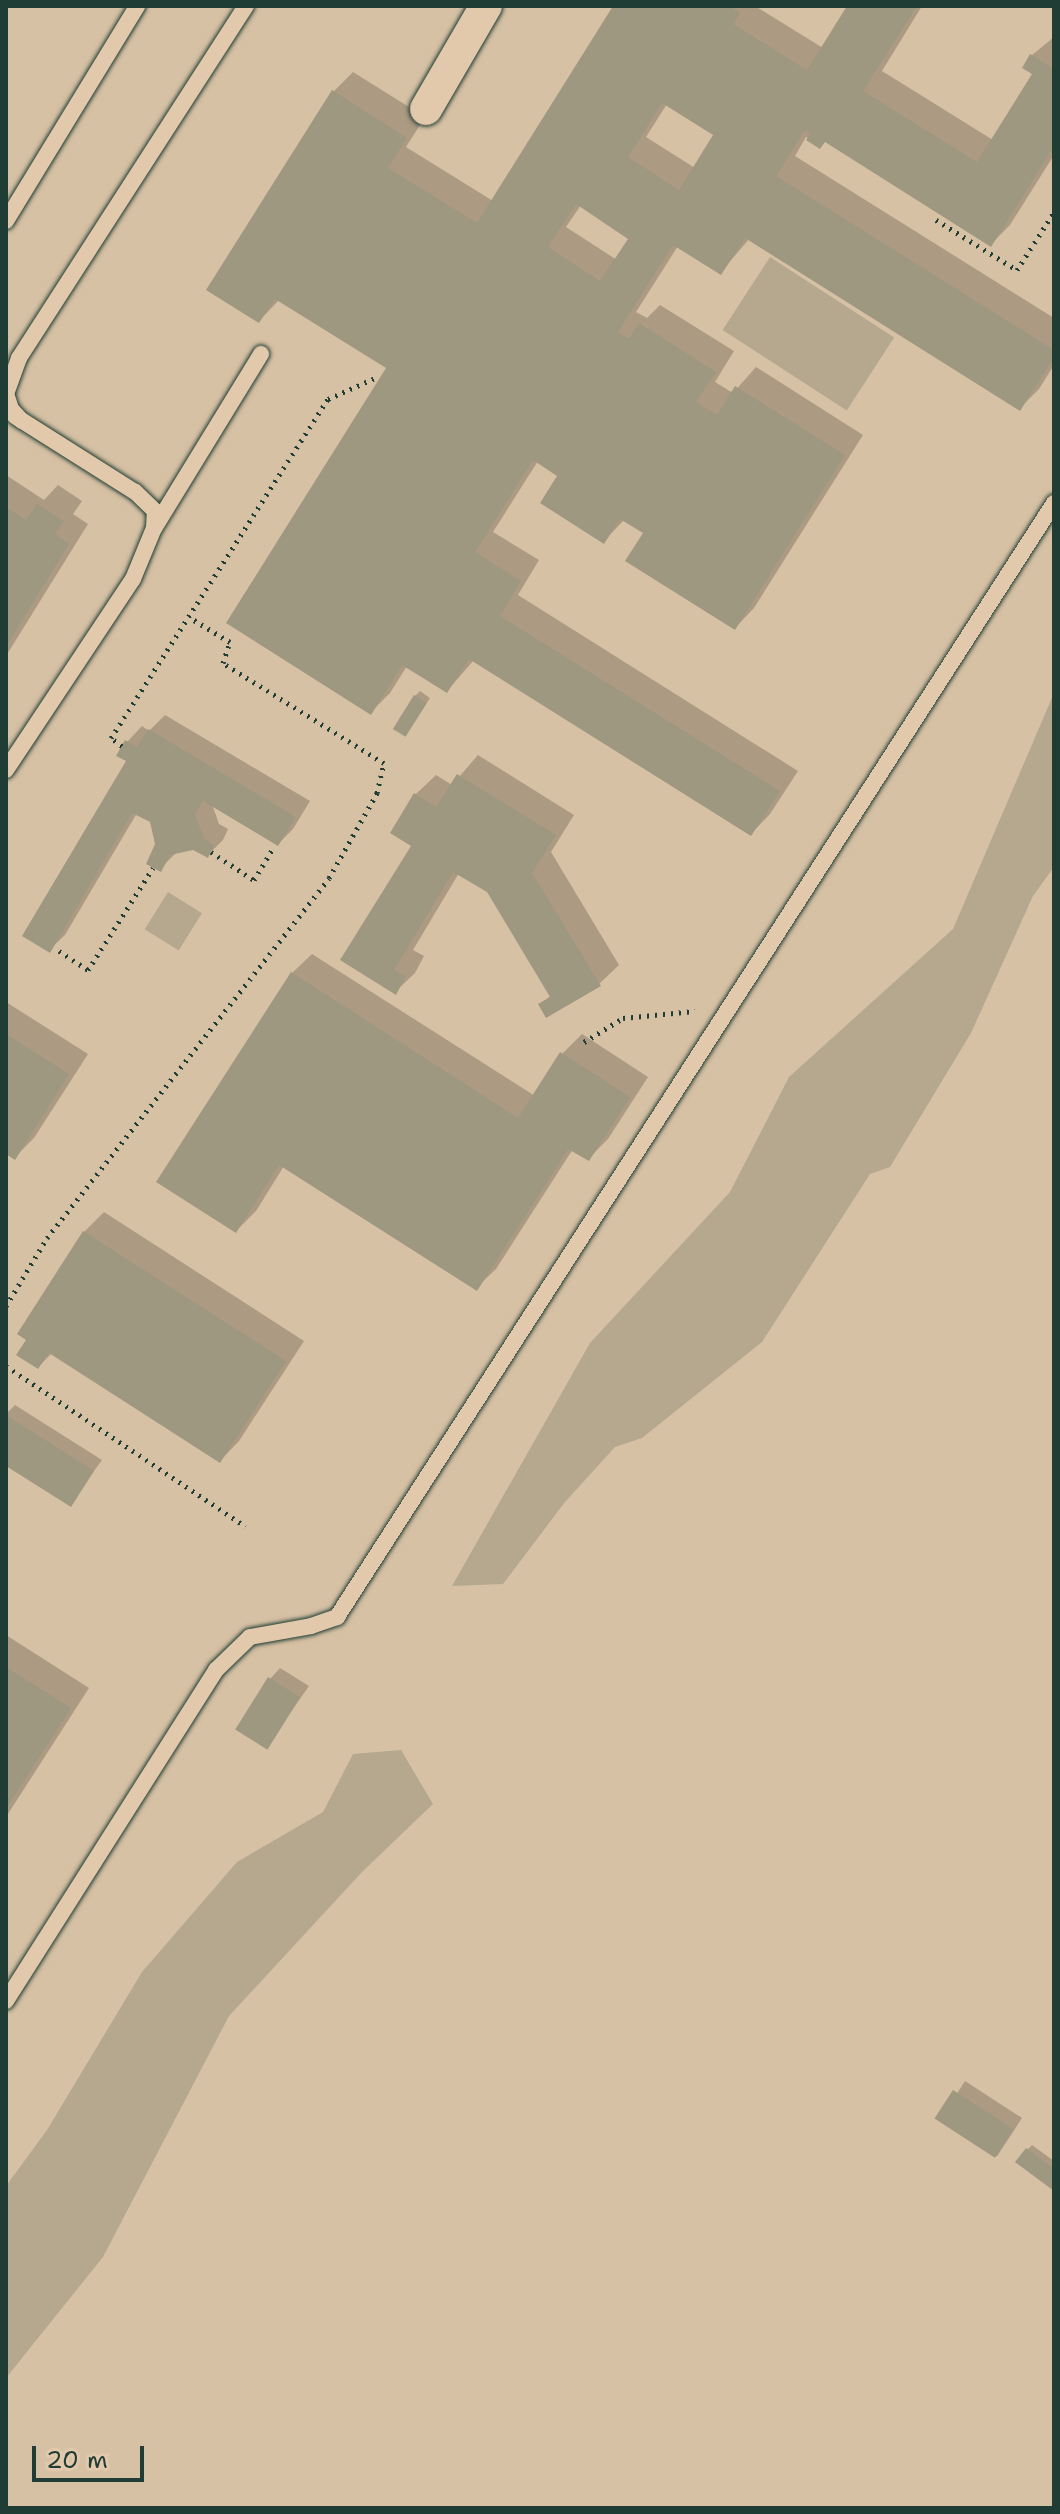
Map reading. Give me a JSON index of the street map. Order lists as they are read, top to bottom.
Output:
{
  "scale_bar": "20 m"
}
